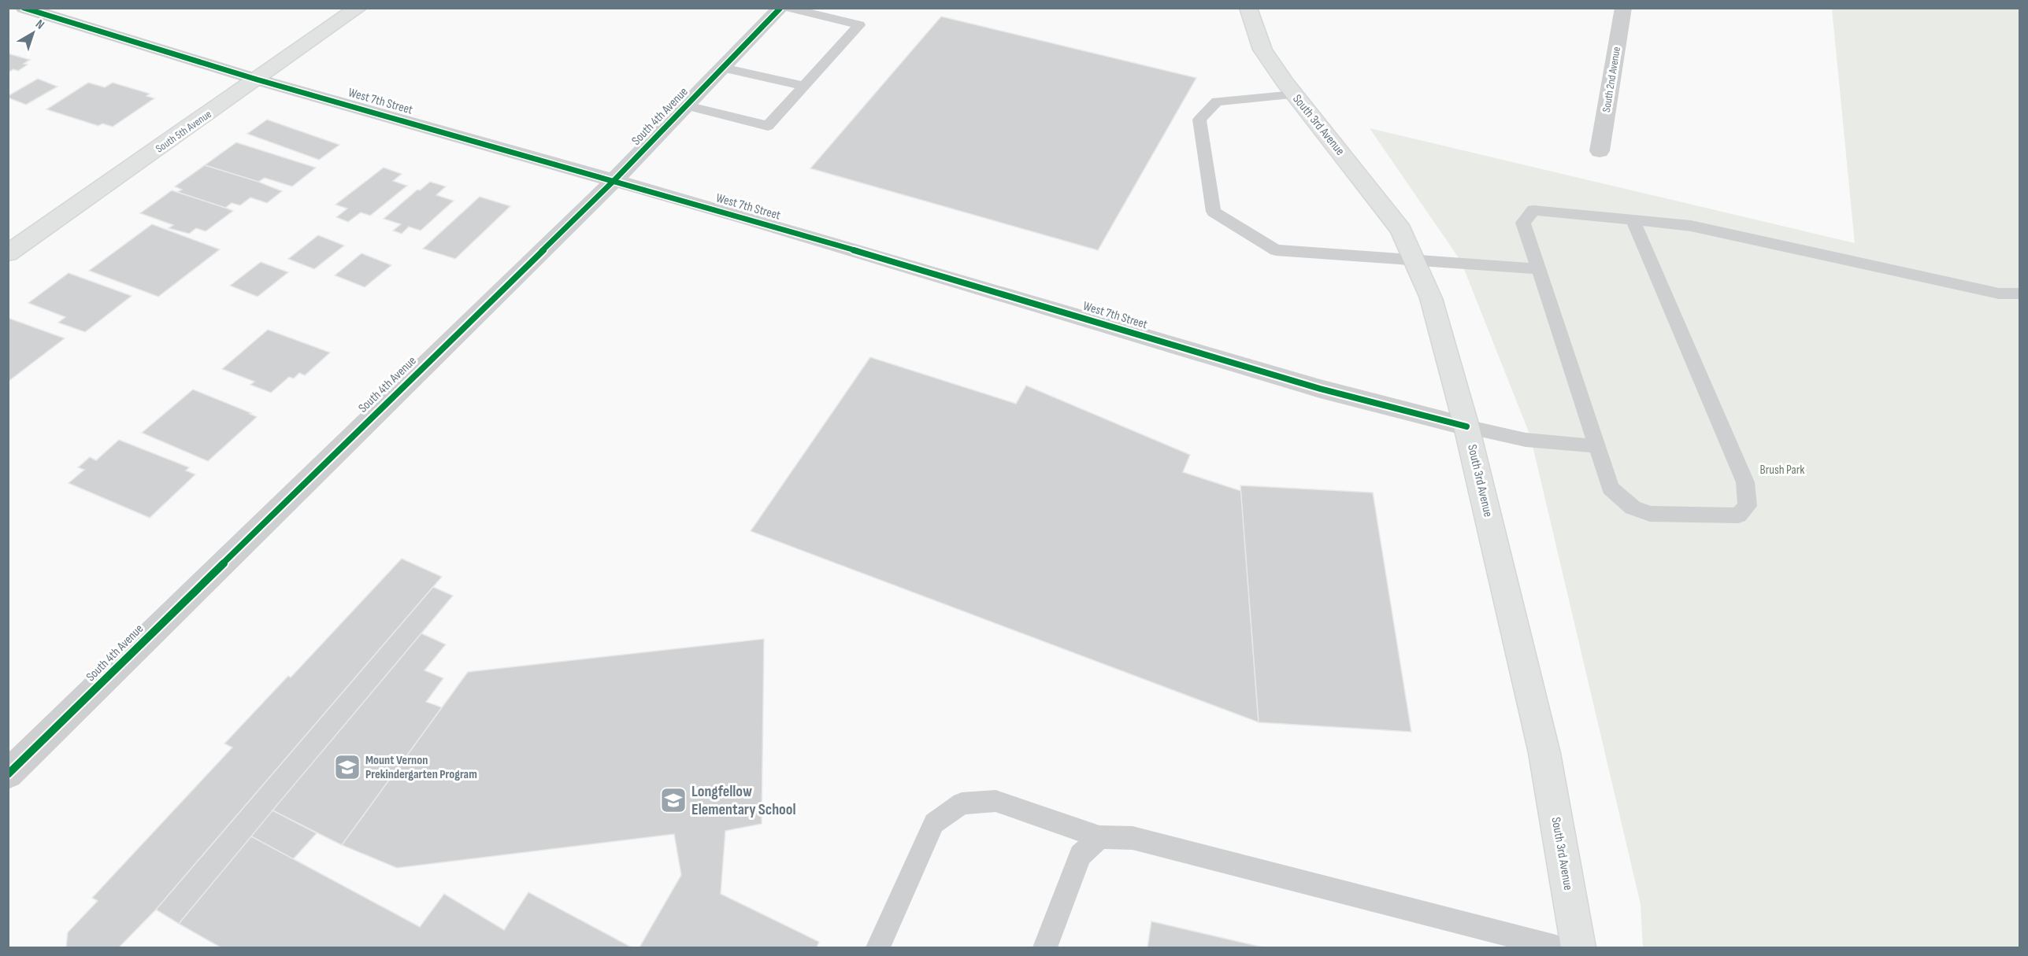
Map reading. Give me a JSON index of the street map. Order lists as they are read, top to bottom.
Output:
{
  "streets": {
    "street": [
      "South 2nd Avenue",
      "West 7th Street",
      "South 4th Avenue",
      "South 3rd Avenue",
      "South 5th Avenue"
    ]
  },
  "crossings": [
    ["West 7th Street", "South 4th Avenue"],
    ["West 7th Street", "South 3rd Avenue"],
    ["West 7th Street", "South 5th Avenue"]
  ],
  "parks": ["Brush Park"],
  "places": {
    "school or university": ["Mount Vernon Prekindergarten Program", "Longfellow Elementary School"]
  },
  "north": "top right"
}
